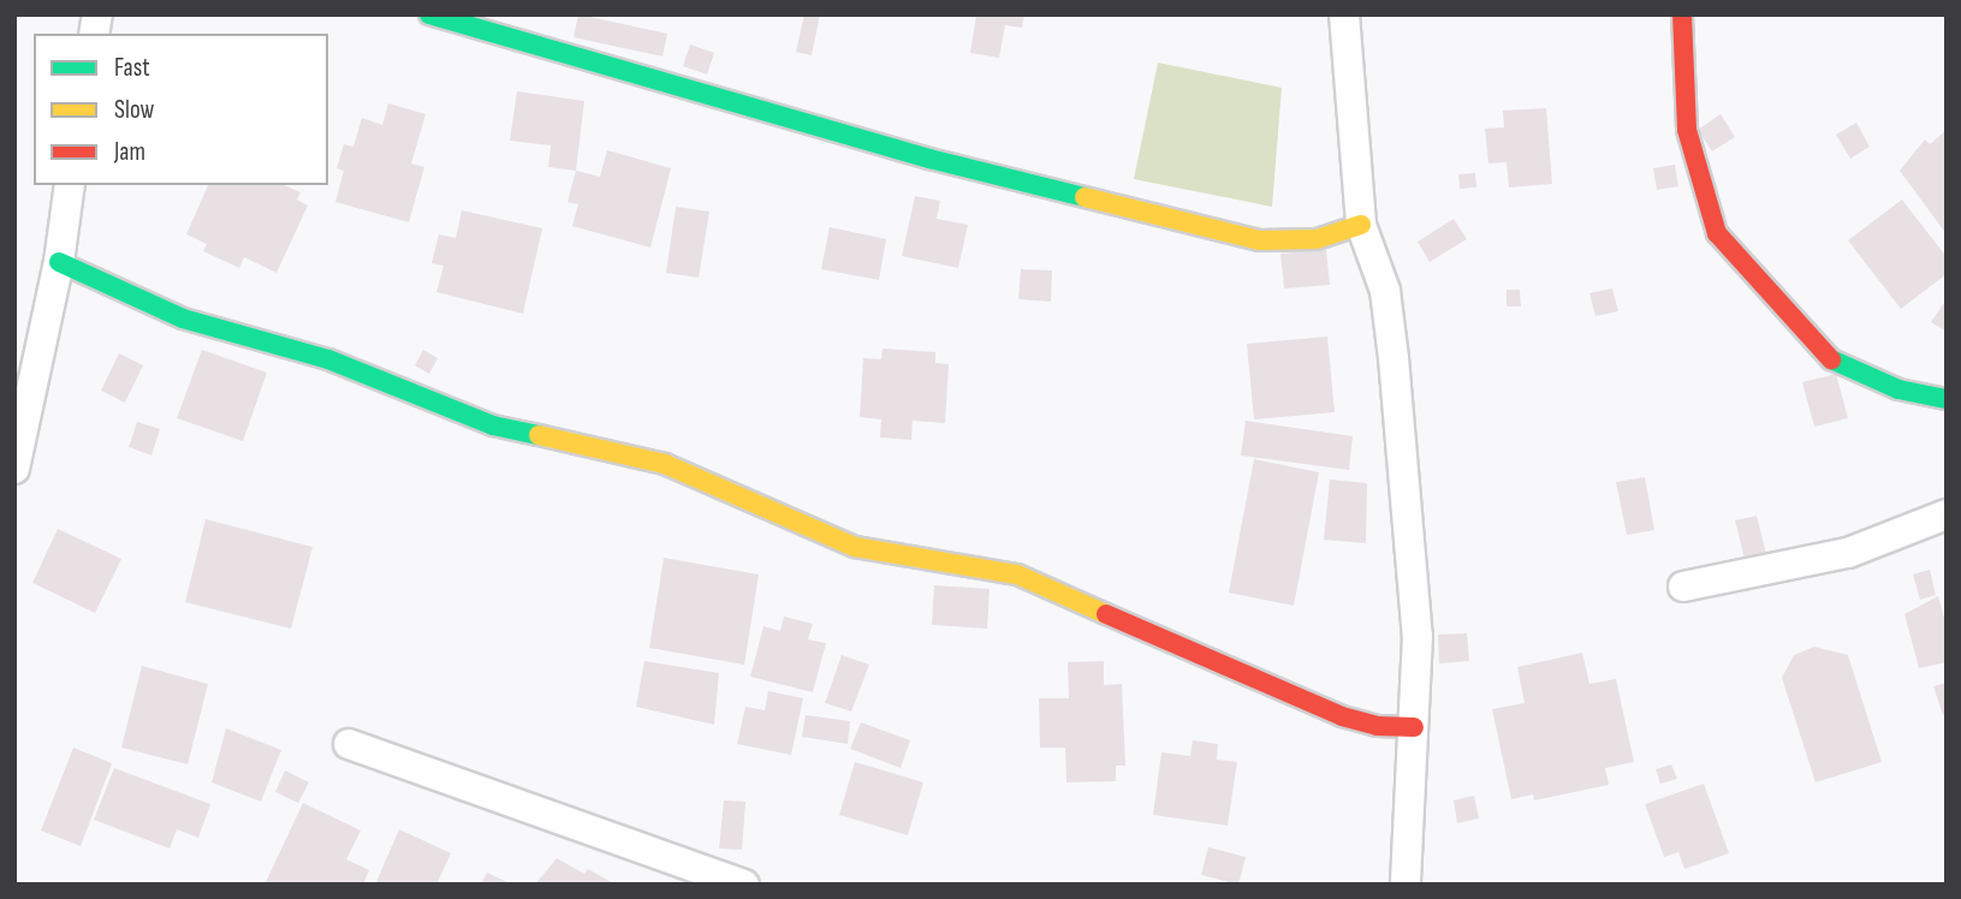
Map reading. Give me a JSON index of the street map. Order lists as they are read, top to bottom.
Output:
{
  "legend": ["Fast", "Slow", "Jam"]
}
